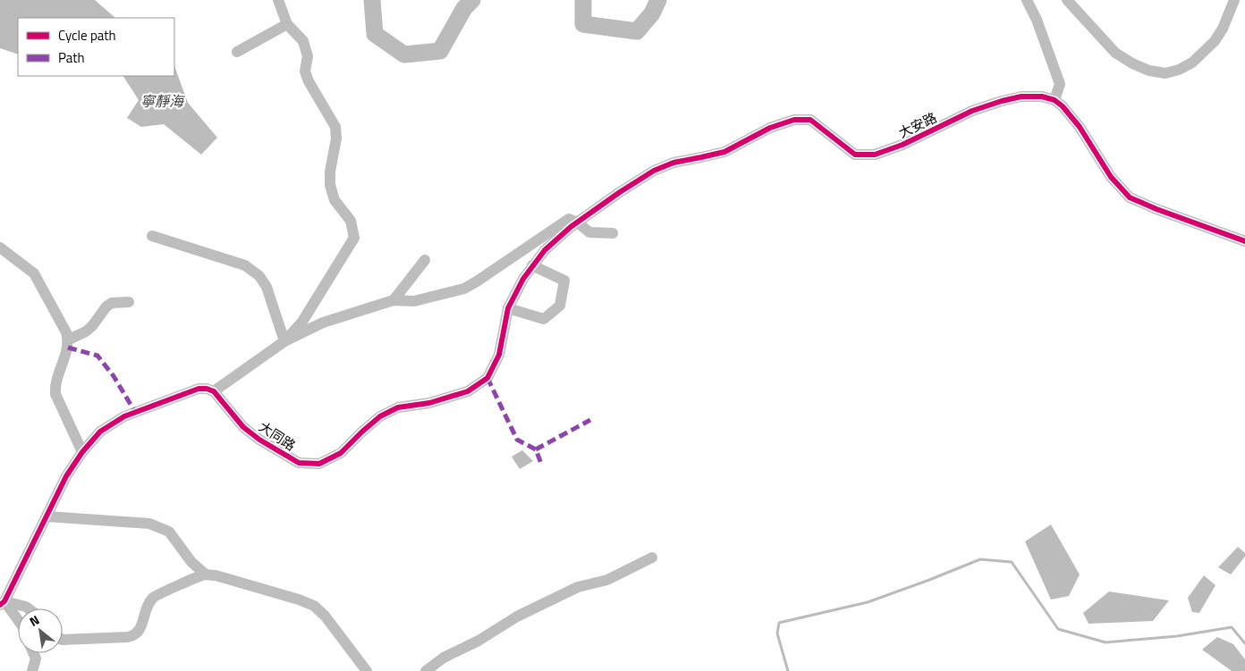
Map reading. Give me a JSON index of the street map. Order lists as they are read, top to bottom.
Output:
{
  "streets": {
    "street": ["大安路", "大同路"]
  },
  "crossings": [
    ["大安路", "大同路"]
  ],
  "water": ["寧靜海"],
  "legend": ["Cycle path", "Path"],
  "north": "top left"
}
